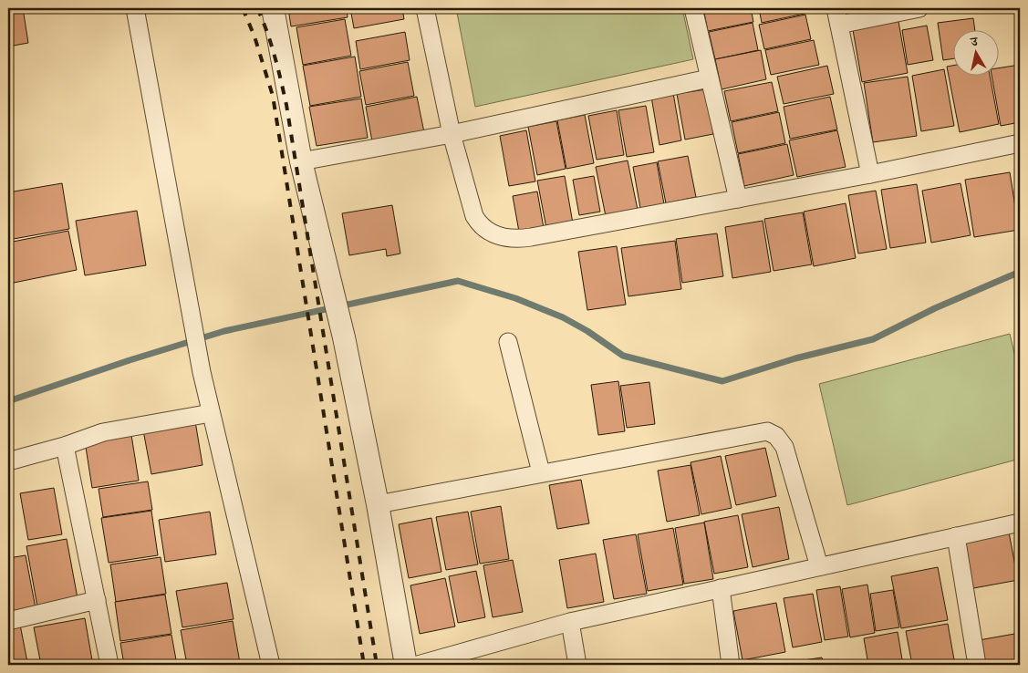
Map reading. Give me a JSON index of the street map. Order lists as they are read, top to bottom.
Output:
{
  "north": "top"
}
